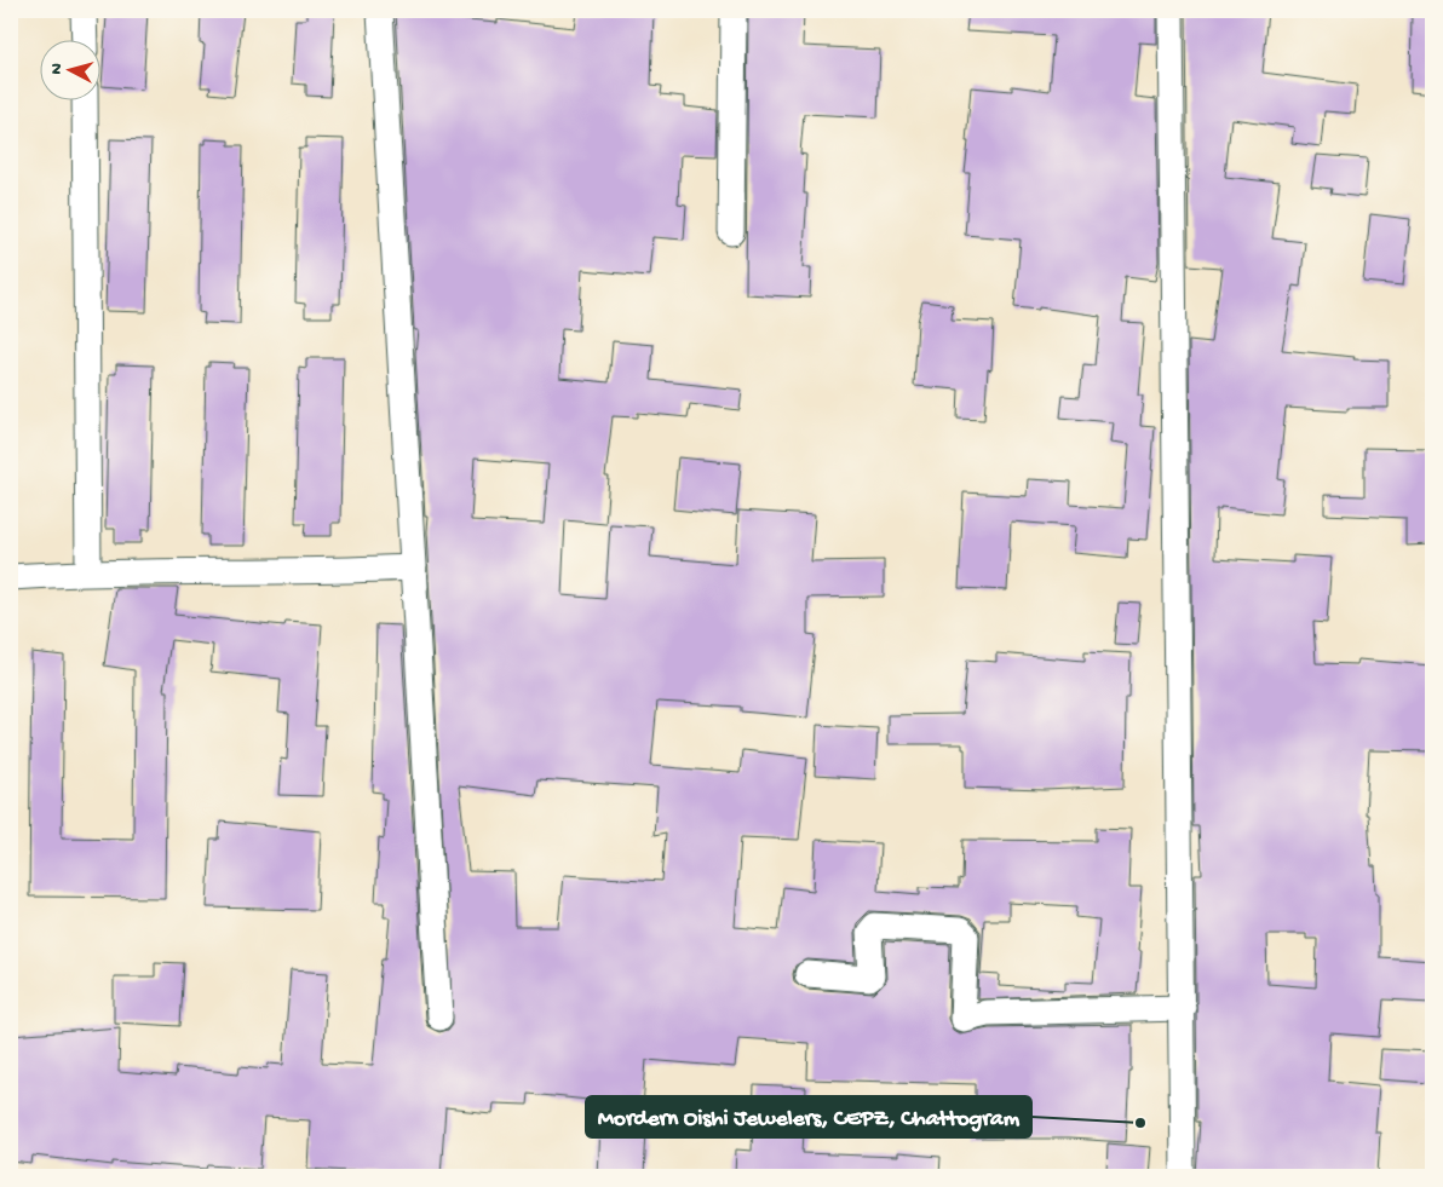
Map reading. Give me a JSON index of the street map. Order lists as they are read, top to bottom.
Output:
{
  "places": ["Mordern Oishi Jewelers, CEPZ, Chattogram"],
  "north": "left"
}
